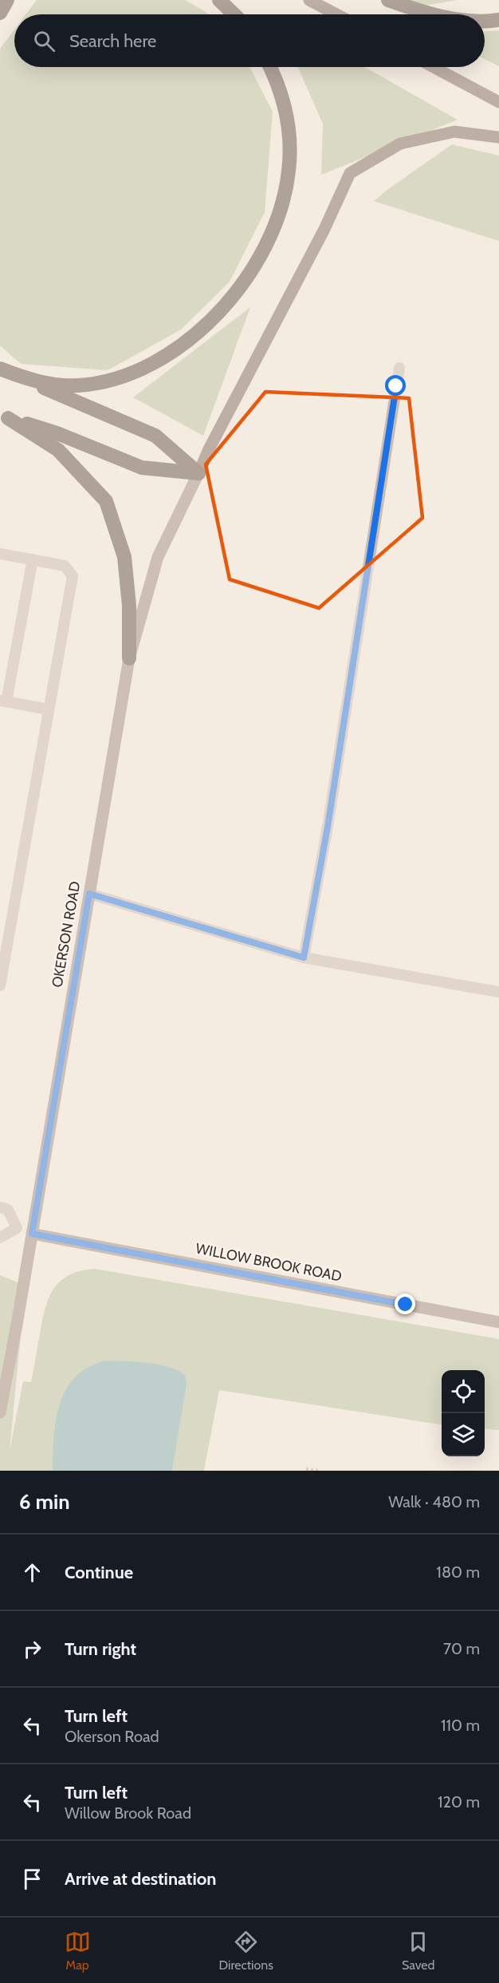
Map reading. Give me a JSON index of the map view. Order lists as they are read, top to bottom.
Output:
{
  "streets": {
    "street": ["OKERSON ROAD", "WILLOW BROOK ROAD"]
  },
  "crossings": [
    ["OKERSON ROAD", "WILLOW BROOK ROAD"]
  ],
  "page": {
    "search": "Search here",
    "heading": ["6 min", "Walk · 480 m"],
    "list": [
      ["Continue", "180 m"],
      ["Turn right", "70 m"],
      ["Turn left", "Okerson Road", "110 m"],
      ["Turn left", "Willow Brook Road", "120 m"],
      "Arrive at destination"
    ],
    "nav": ["Map", "Directions", "Saved"]
  }
}
